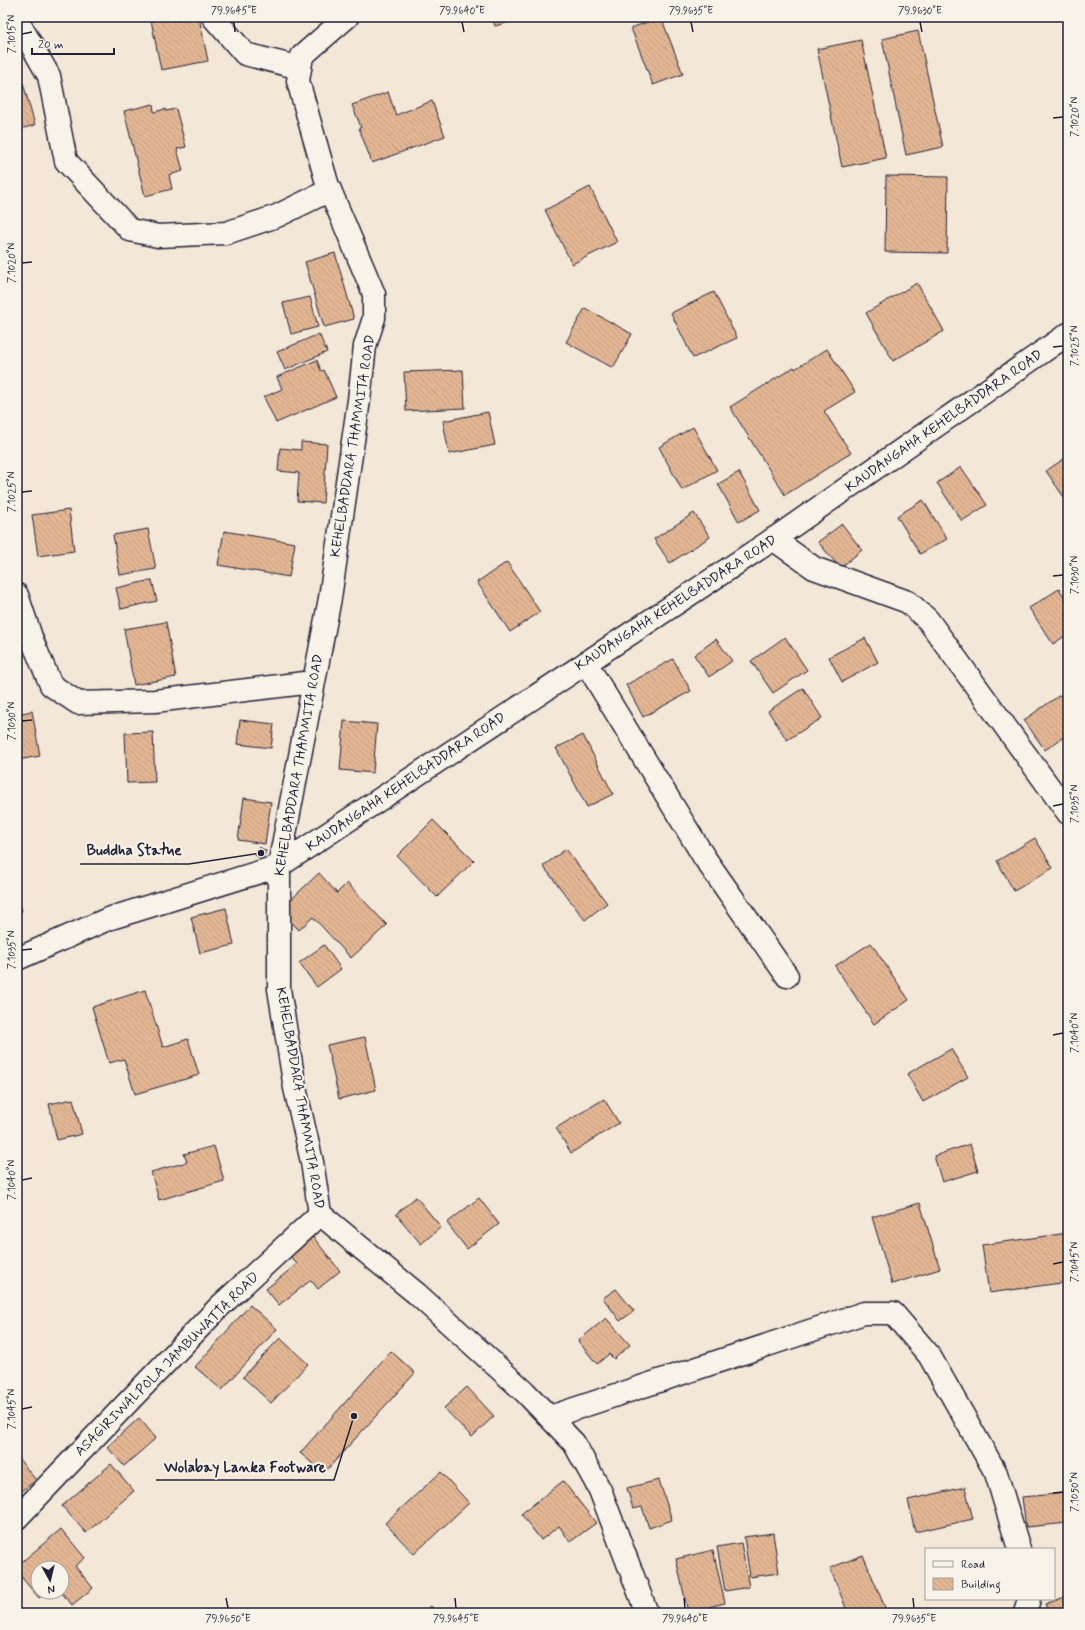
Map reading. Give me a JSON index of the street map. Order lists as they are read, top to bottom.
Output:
{
  "streets": {
    "street": ["KAUDANGAHA KEHELBADDARA ROAD", "KEHELBADDARA THAMMITA ROAD", "ASAGIRIWALPOLA JAMBUWATTA ROAD"]
  },
  "crossings": [
    ["KAUDANGAHA KEHELBADDARA ROAD", "KEHELBADDARA THAMMITA ROAD"],
    ["KEHELBADDARA THAMMITA ROAD", "ASAGIRIWALPOLA JAMBUWATTA ROAD"]
  ],
  "places": ["Buddha Statue", "Wolabay Lanka Footware"],
  "legend": ["Road", "Building"],
  "scale_bar": "20 m",
  "north": "bottom",
  "coordinates": [
    "79.9645°E",
    "79.9640°E",
    "79.9635°E",
    "79.9630°E",
    "7.1015°N",
    "7.1020°N",
    "7.1025°N",
    "7.1030°N",
    "7.1035°N",
    "7.1040°N",
    "7.1045°N",
    "7.1050°N",
    "79.9650°E"
  ]
}
